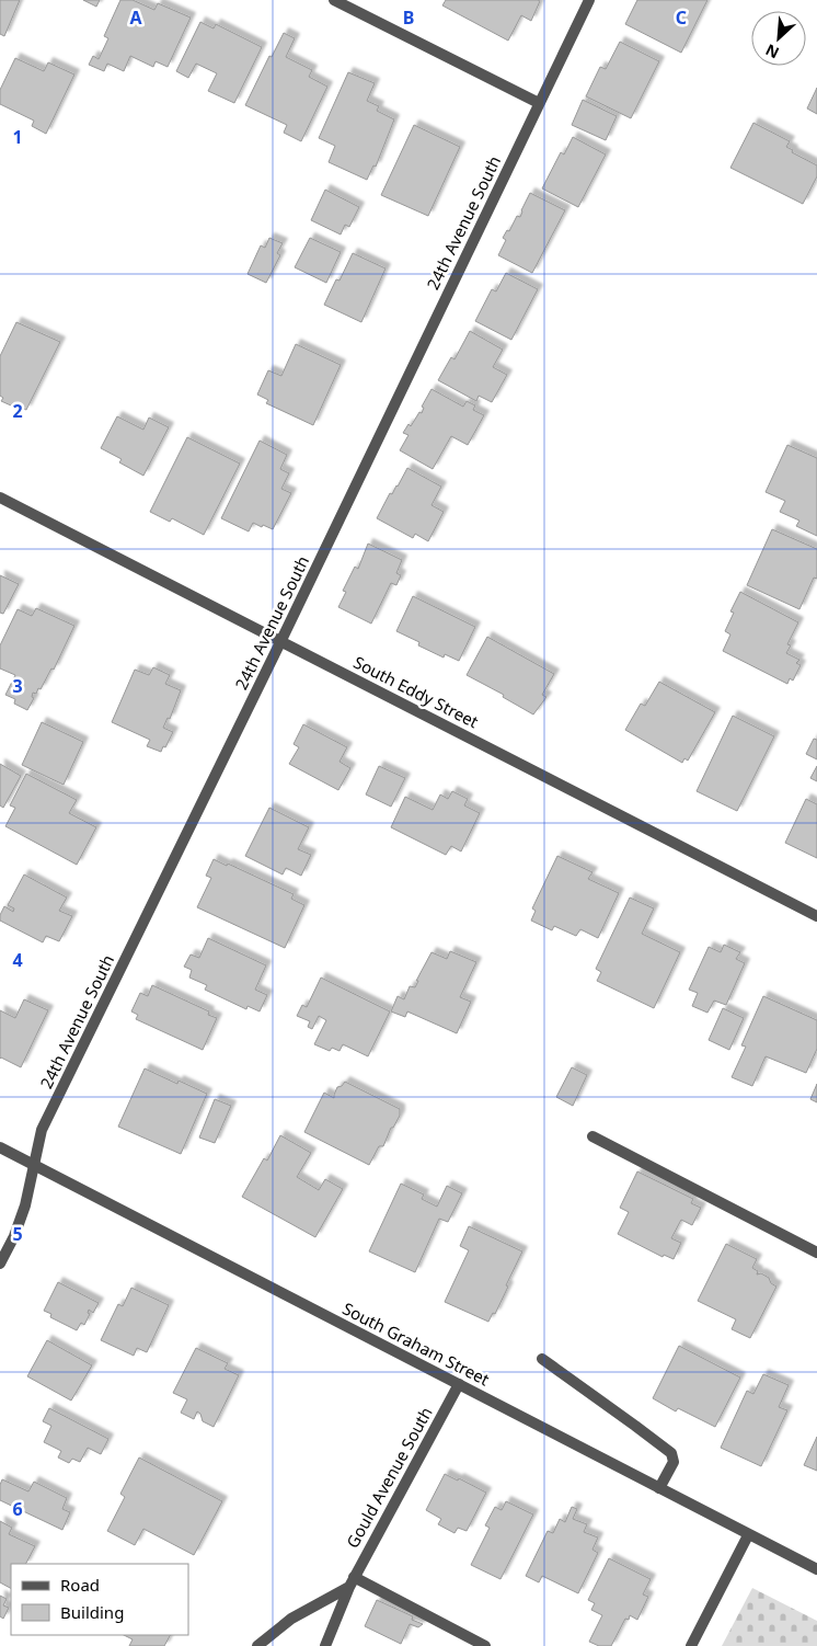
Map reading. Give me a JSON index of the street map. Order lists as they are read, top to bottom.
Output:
{
  "streets": {
    "street": [
      "24th Avenue South",
      "South Eddy Street",
      "South Graham Street",
      "Gould Avenue South"
    ]
  },
  "crossings": [
    ["24th Avenue South", "South Eddy Street"],
    ["24th Avenue South", "South Graham Street"],
    ["South Graham Street", "Gould Avenue South"]
  ],
  "legend": ["Road", "Building"],
  "north": "bottom left",
  "grid": {
    "columns": ["A", "B", "C"],
    "rows": [
      "1",
      "2",
      "3",
      "4",
      "5",
      "6"
    ]
  }
}
